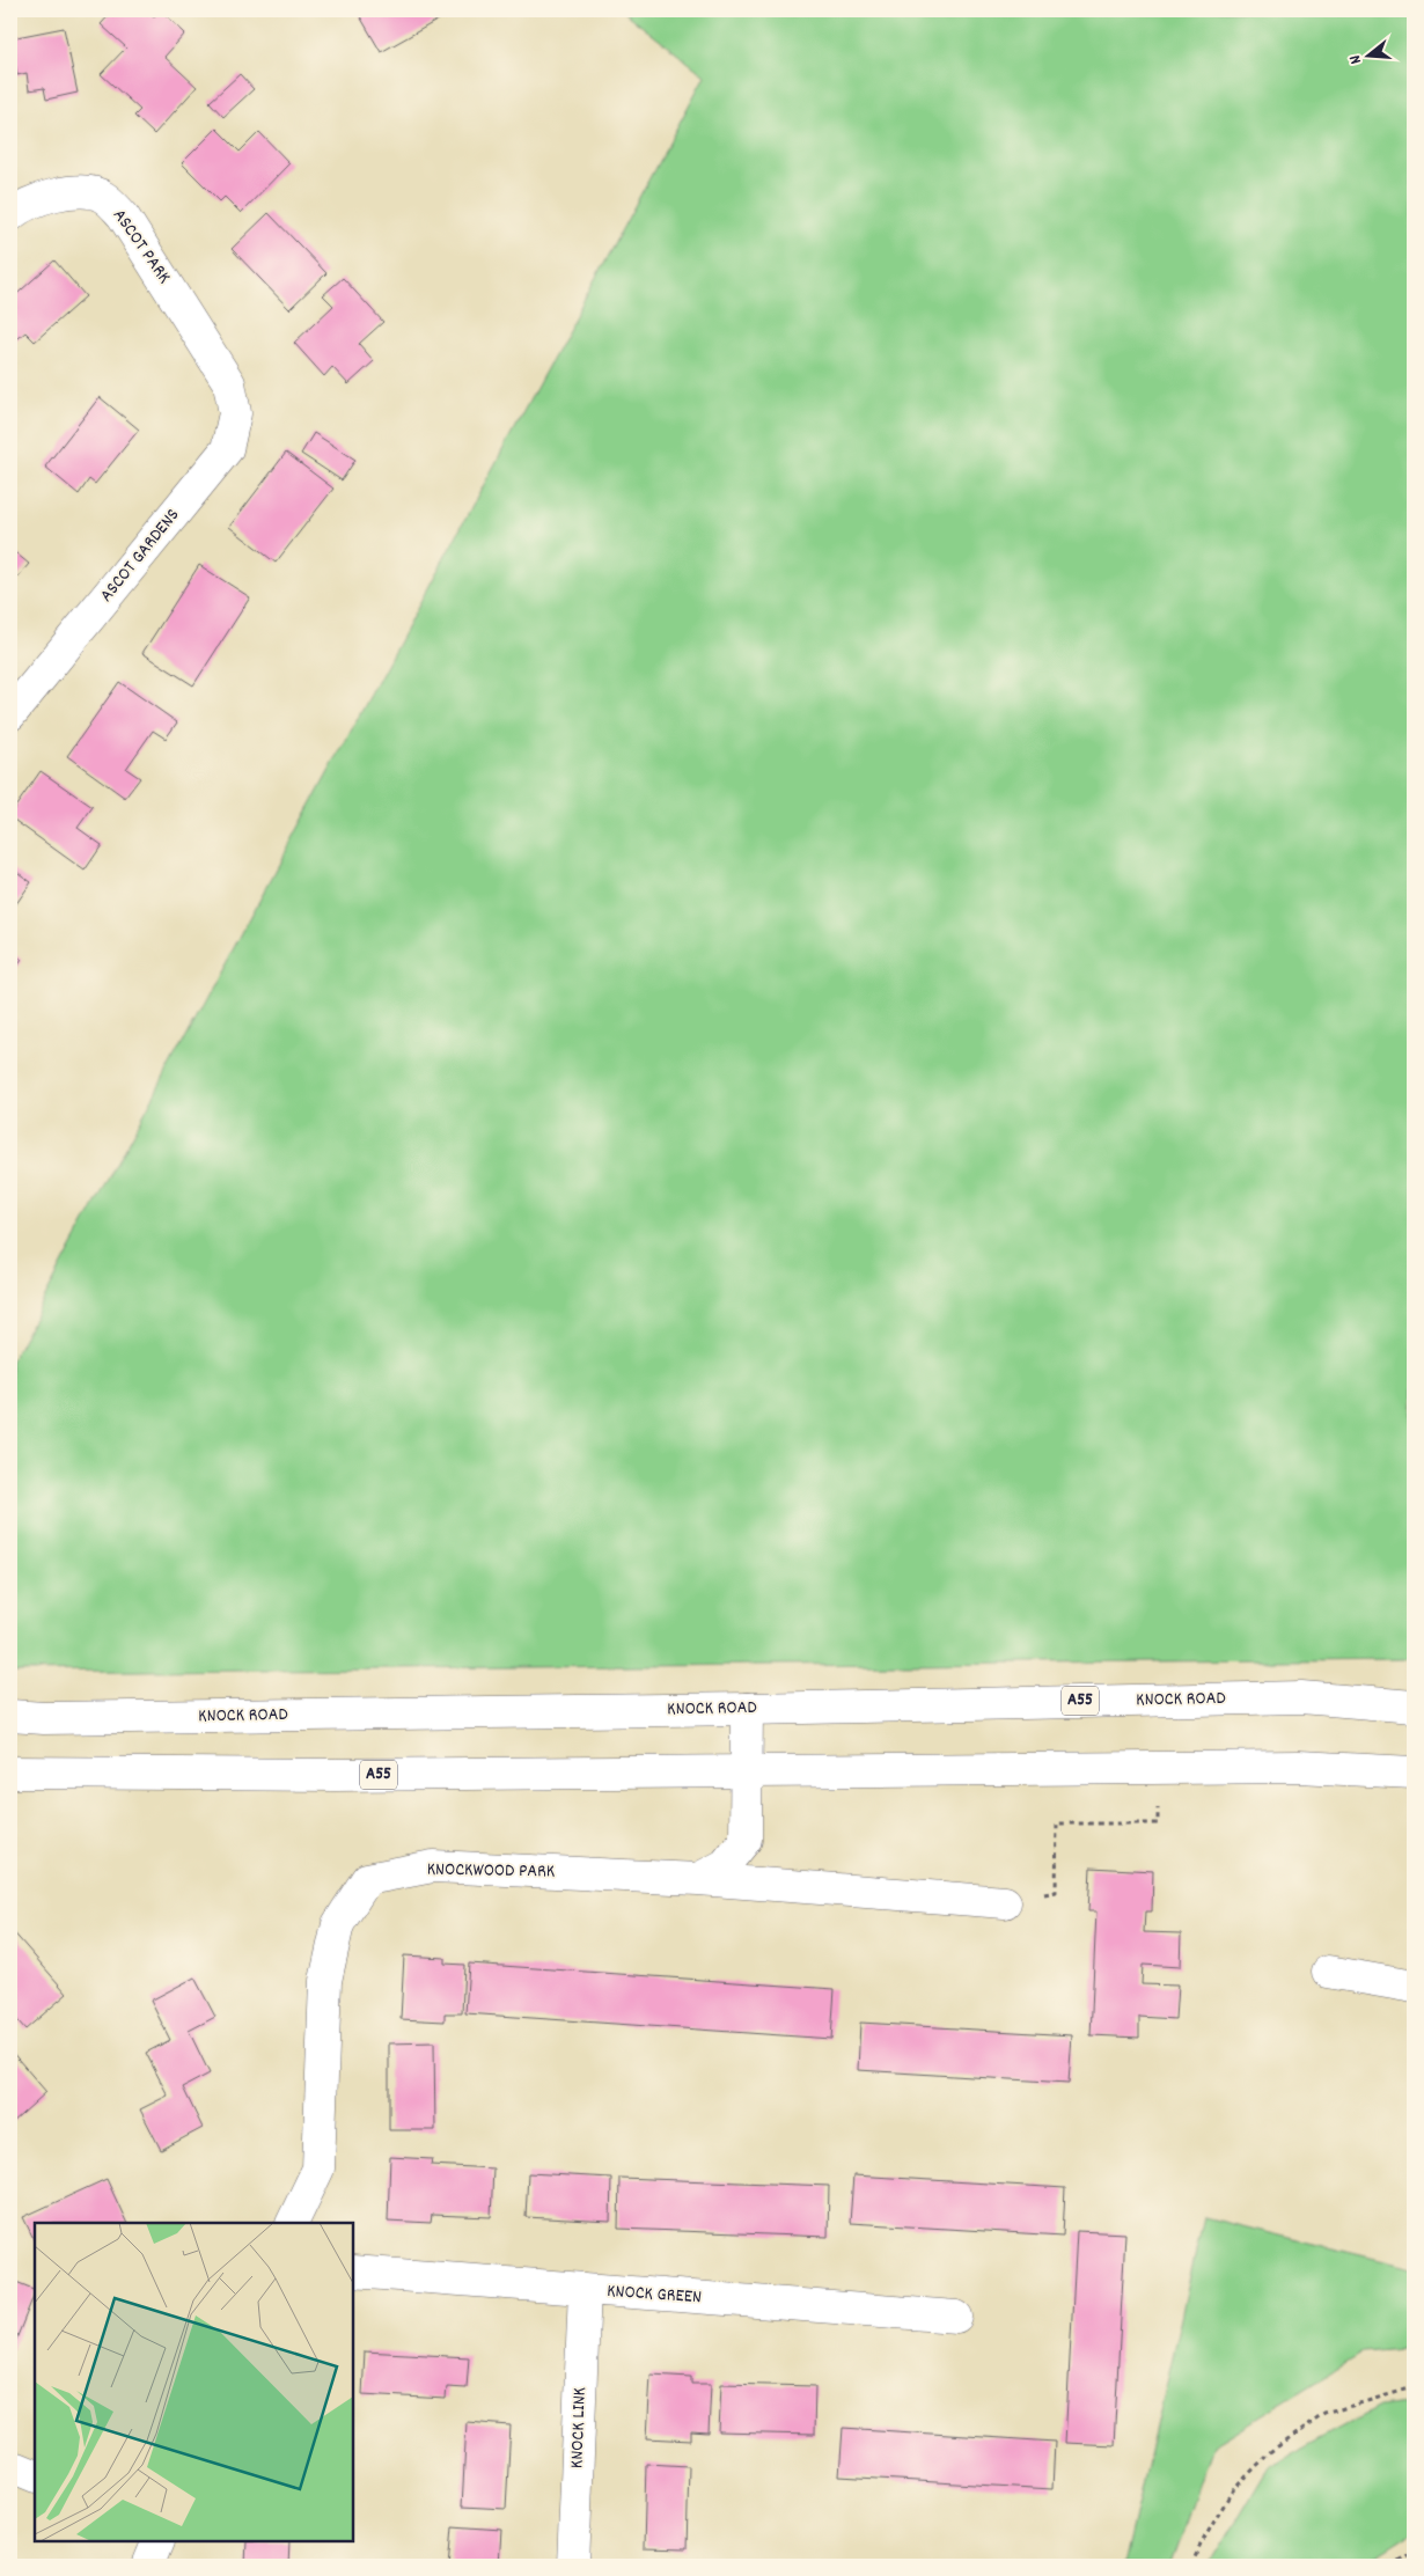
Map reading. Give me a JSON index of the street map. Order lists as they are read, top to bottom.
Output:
{
  "streets": {
    "main road": [
      "ASCOT PARK",
      "ASCOT GARDENS",
      "KNOCK ROAD",
      "A55",
      "KNOCKWOOD PARK",
      "KNOCK GREEN",
      "KNOCK LINK"
    ]
  },
  "crossings": [
    ["ASCOT PARK", "ASCOT GARDENS"],
    ["KNOCK GREEN", "KNOCK LINK"]
  ],
  "north": "left"
}
